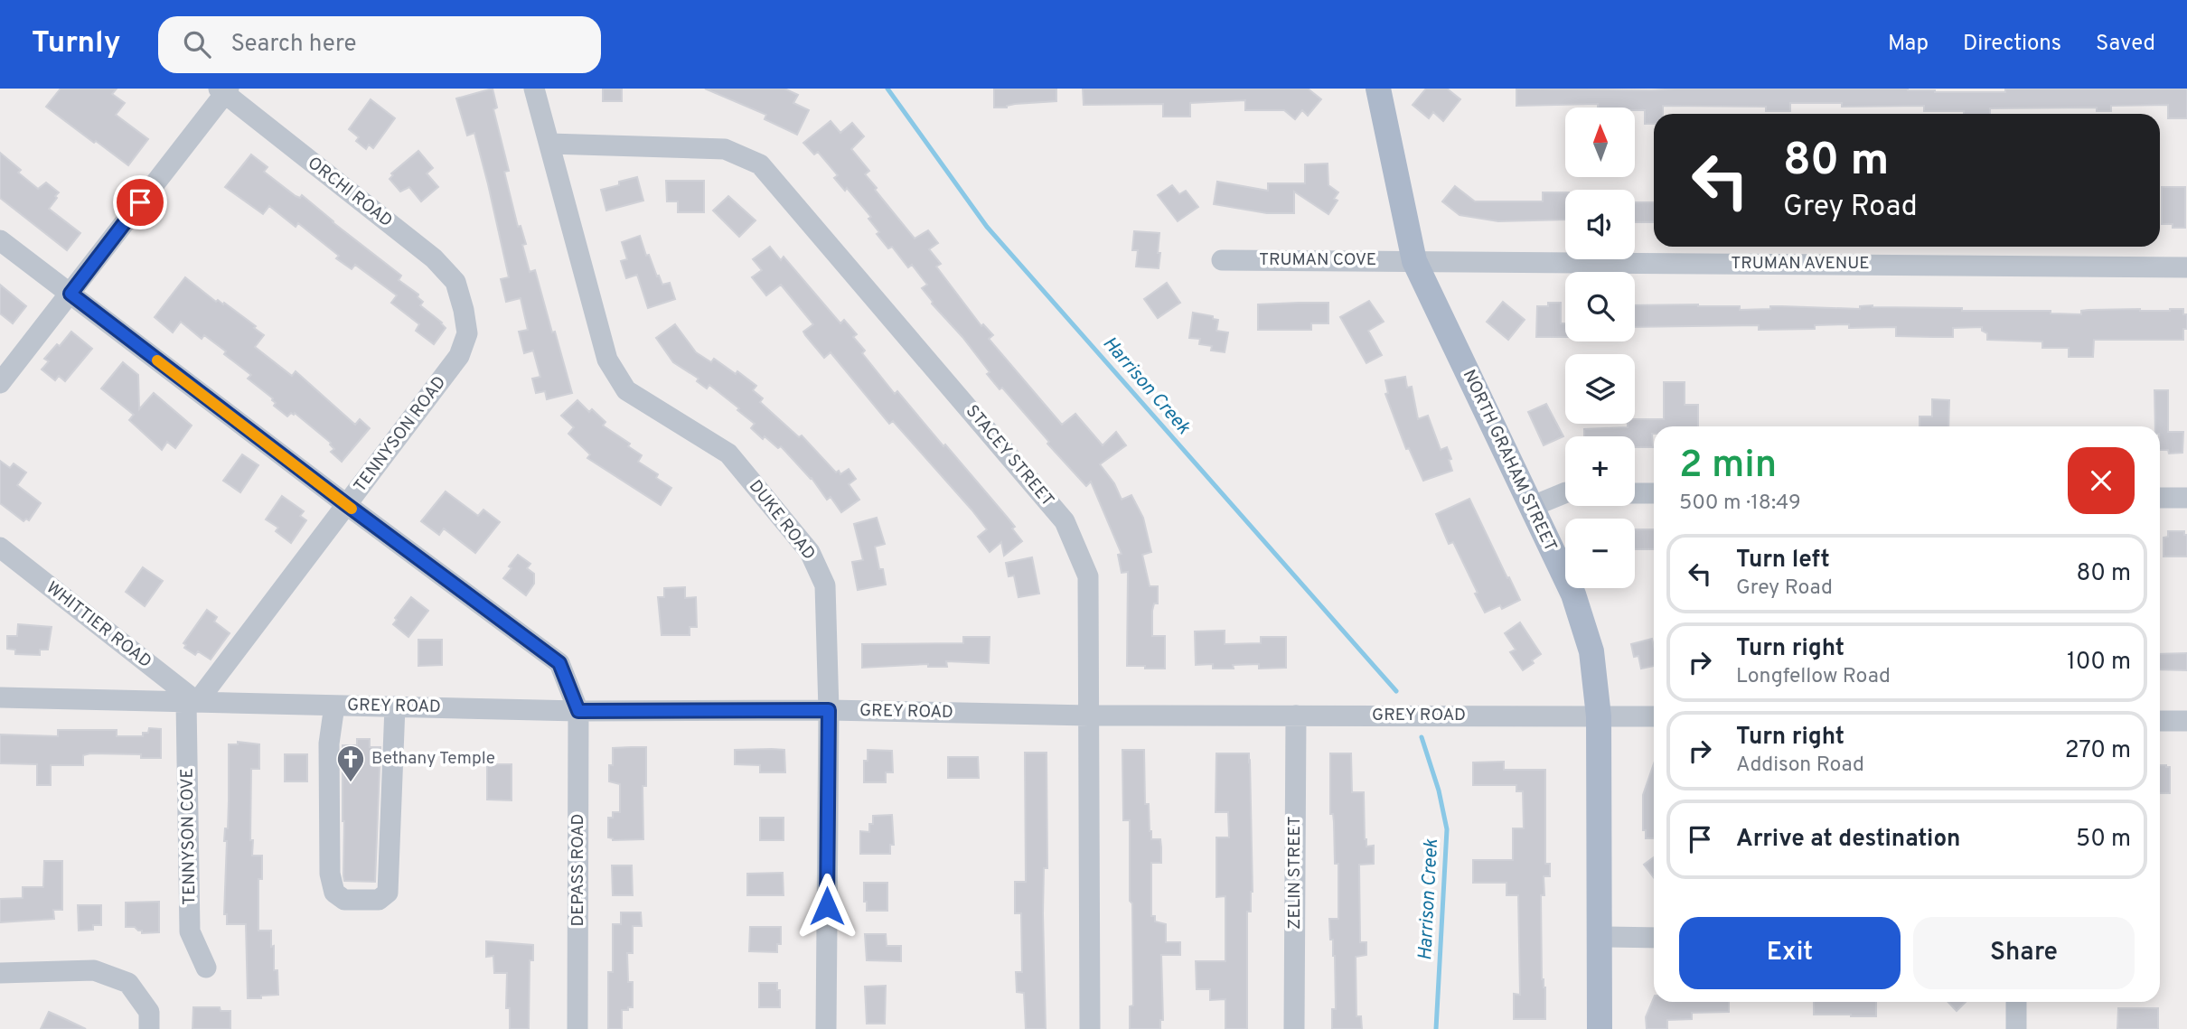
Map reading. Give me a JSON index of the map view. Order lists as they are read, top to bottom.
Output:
{
  "streets": {
    "main road": ["NORTH GRAHAM STREET"],
    "street": [
      "ORCHI ROAD",
      "TRUMAN COVE",
      "TRUMAN AVENUE",
      "TENNYSON ROAD",
      "STACEY STREET",
      "DUKE ROAD",
      "WHITTIER ROAD",
      "GREY ROAD",
      "TENNYSON COVE",
      "DEPASS ROAD",
      "ZELIN STREET"
    ]
  },
  "crossings": [
    ["ORCHI ROAD", "TENNYSON ROAD"],
    ["TRUMAN COVE", "TRUMAN AVENUE"],
    ["TRUMAN COVE", "NORTH GRAHAM STREET"],
    ["TRUMAN AVENUE", "NORTH GRAHAM STREET"],
    ["TENNYSON ROAD", "WHITTIER ROAD"],
    ["TENNYSON ROAD", "GREY ROAD"],
    ["TENNYSON ROAD", "TENNYSON COVE"],
    ["STACEY STREET", "DUKE ROAD"],
    ["STACEY STREET", "GREY ROAD"],
    ["NORTH GRAHAM STREET", "GREY ROAD"],
    ["DUKE ROAD", "GREY ROAD"],
    ["WHITTIER ROAD", "GREY ROAD"],
    ["WHITTIER ROAD", "TENNYSON COVE"],
    ["GREY ROAD", "TENNYSON COVE"],
    ["GREY ROAD", "DEPASS ROAD"],
    ["GREY ROAD", "ZELIN STREET"]
  ],
  "water": ["Harrison Creek"],
  "places": {
    "church": ["Bethany Temple"]
  },
  "north": "top",
  "page": {
    "header": "Turnly",
    "search": "Search here",
    "nav": ["Map", "Directions", "Saved"],
    "map_buttons": ["+", "−"],
    "turn": ["80 m", "Grey Road"],
    "heading": ["2 min", "500 m · 18:49"],
    "list": [
      {
        "name": "Turn left",
        "note": "Grey Road",
        "value": "80 m"
      },
      {
        "name": "Turn right",
        "note": "Longfellow Road",
        "value": "100 m"
      },
      {
        "name": "Turn right",
        "note": "Addison Road",
        "value": "270 m"
      },
      {
        "name": "Arrive at destination",
        "value": "50 m"
      }
    ],
    "buttons": ["Exit", "Share"]
  }
}
